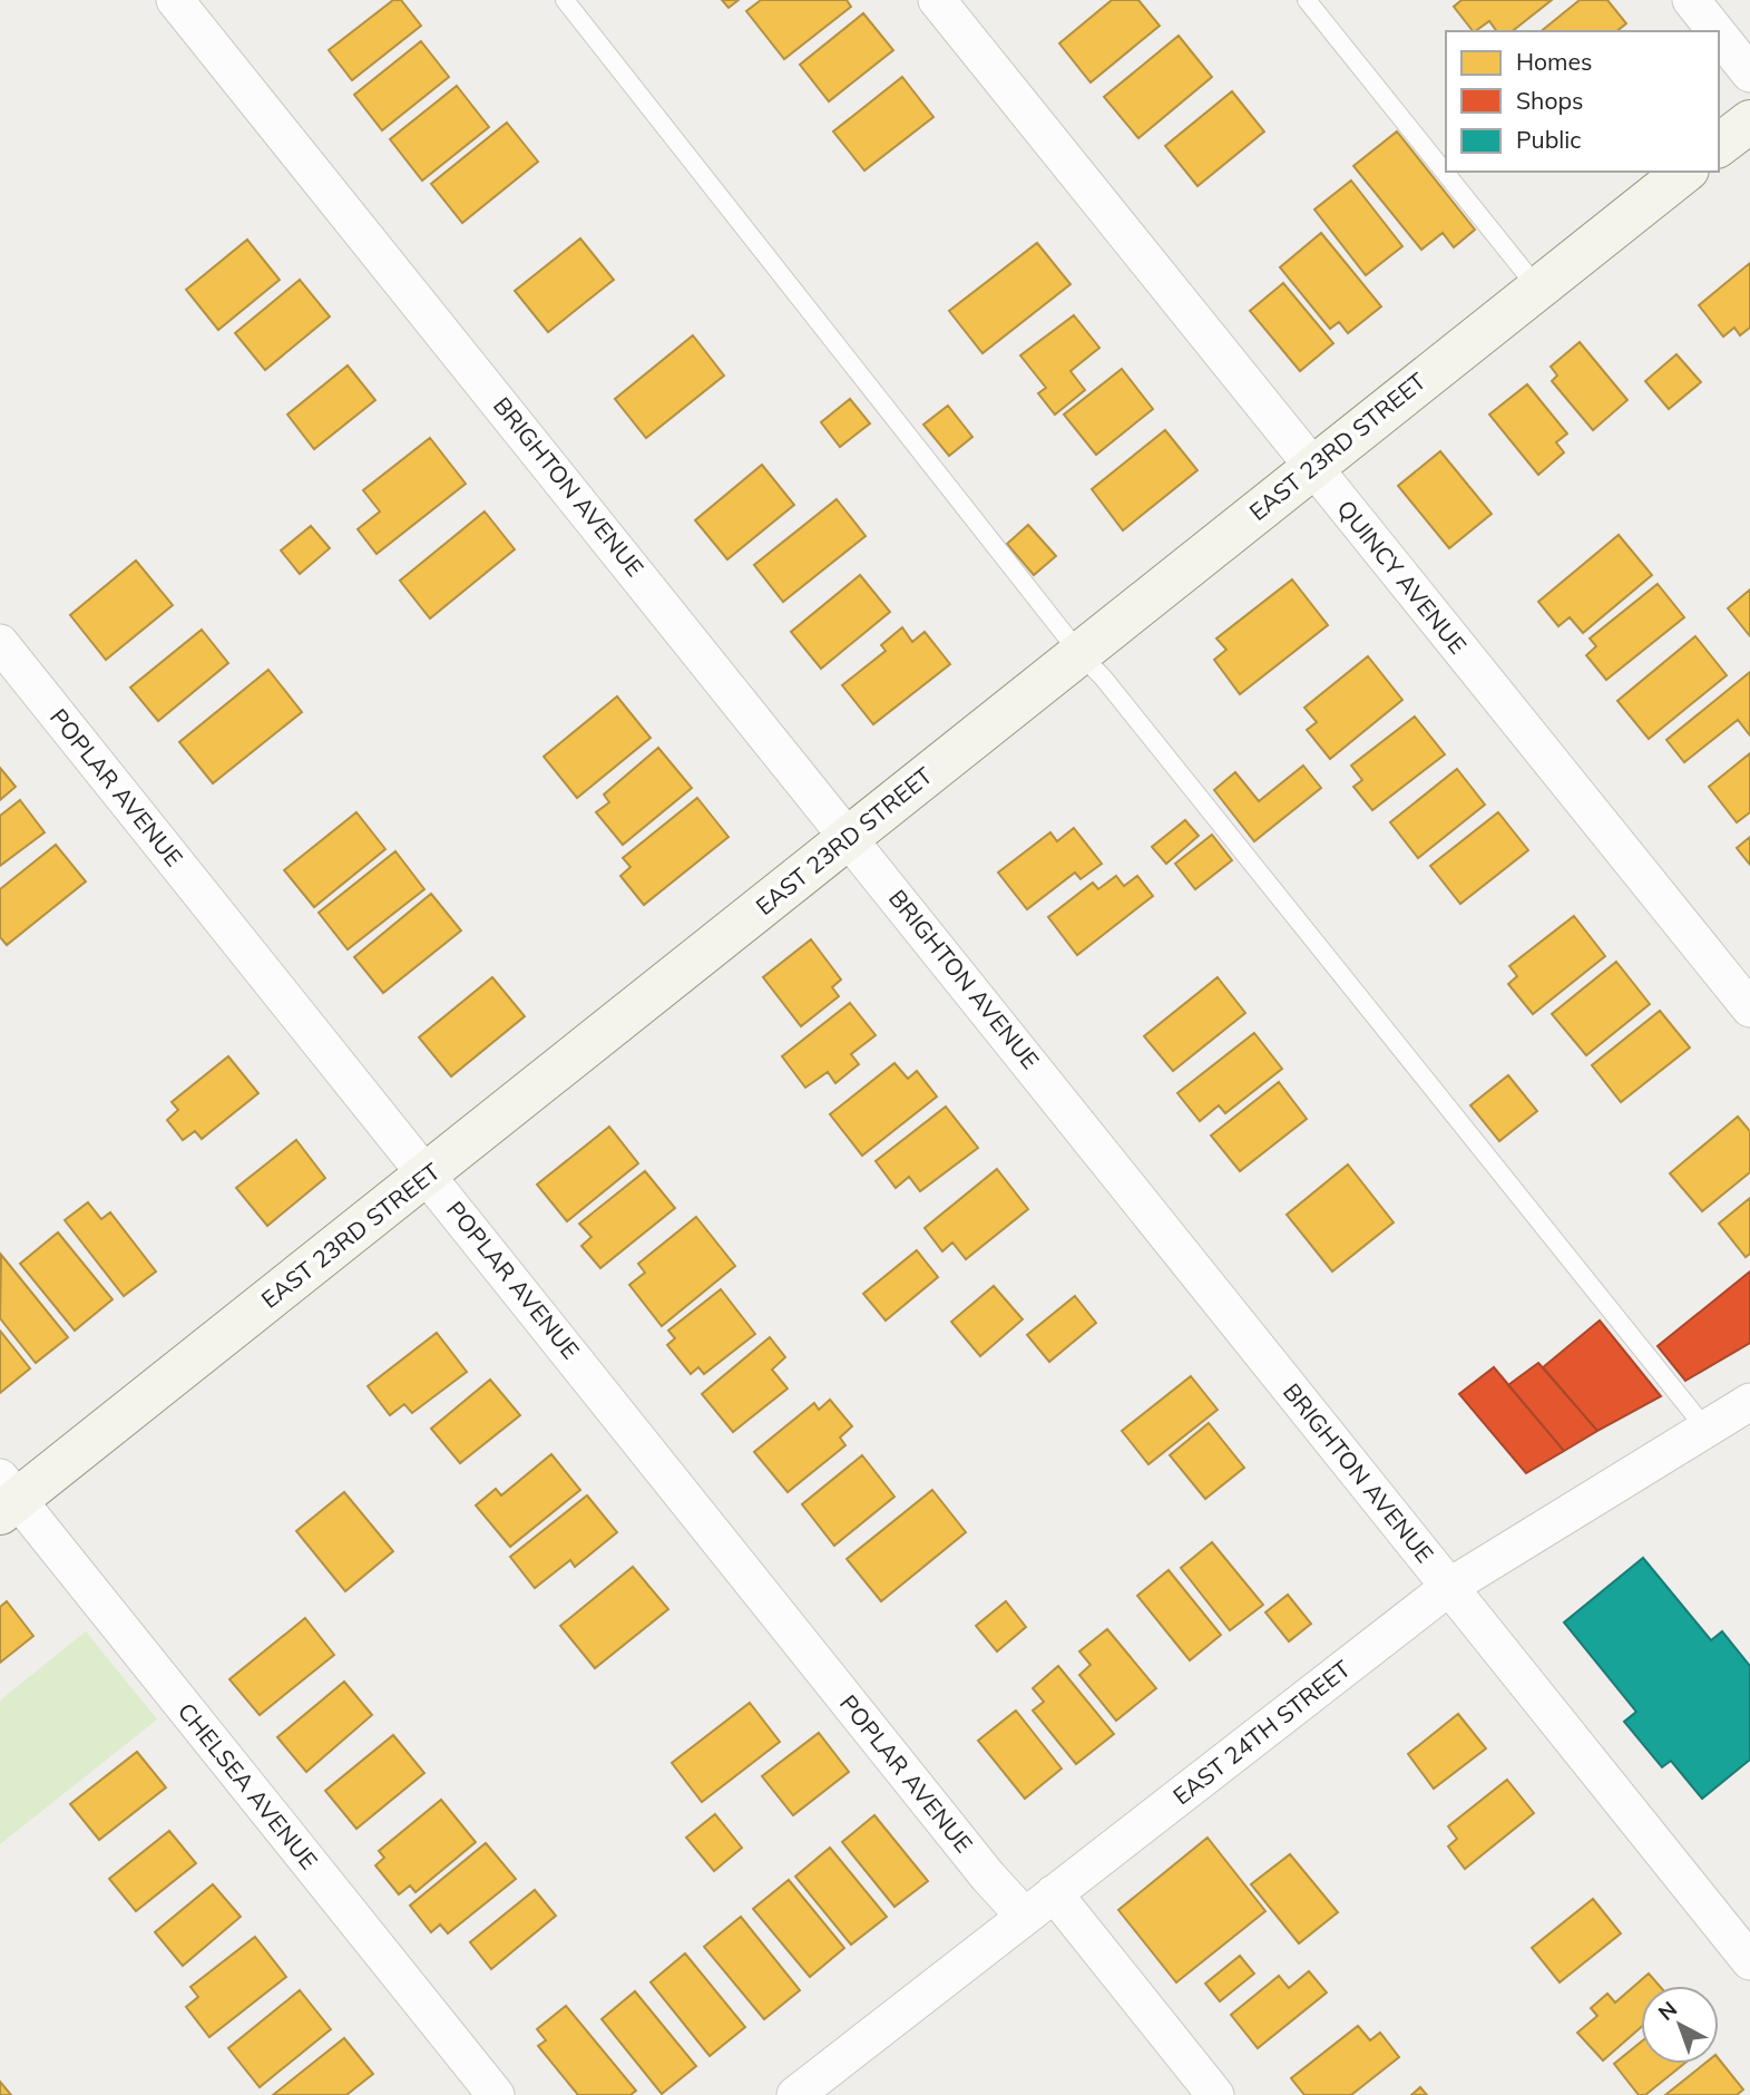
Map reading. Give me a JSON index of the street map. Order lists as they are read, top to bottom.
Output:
{
  "streets": {
    "main road": ["EAST 23RD STREET"],
    "street": [
      "BRIGHTON AVENUE",
      "QUINCY AVENUE",
      "POPLAR AVENUE",
      "EAST 24TH STREET",
      "CHELSEA AVENUE"
    ]
  },
  "crossings": [
    ["EAST 23RD STREET", "BRIGHTON AVENUE"],
    ["EAST 23RD STREET", "QUINCY AVENUE"],
    ["EAST 23RD STREET", "POPLAR AVENUE"],
    ["EAST 23RD STREET", "CHELSEA AVENUE"],
    ["BRIGHTON AVENUE", "EAST 24TH STREET"],
    ["POPLAR AVENUE", "EAST 24TH STREET"]
  ],
  "legend": ["Homes", "Shops", "Public"],
  "north": "top left"
}
